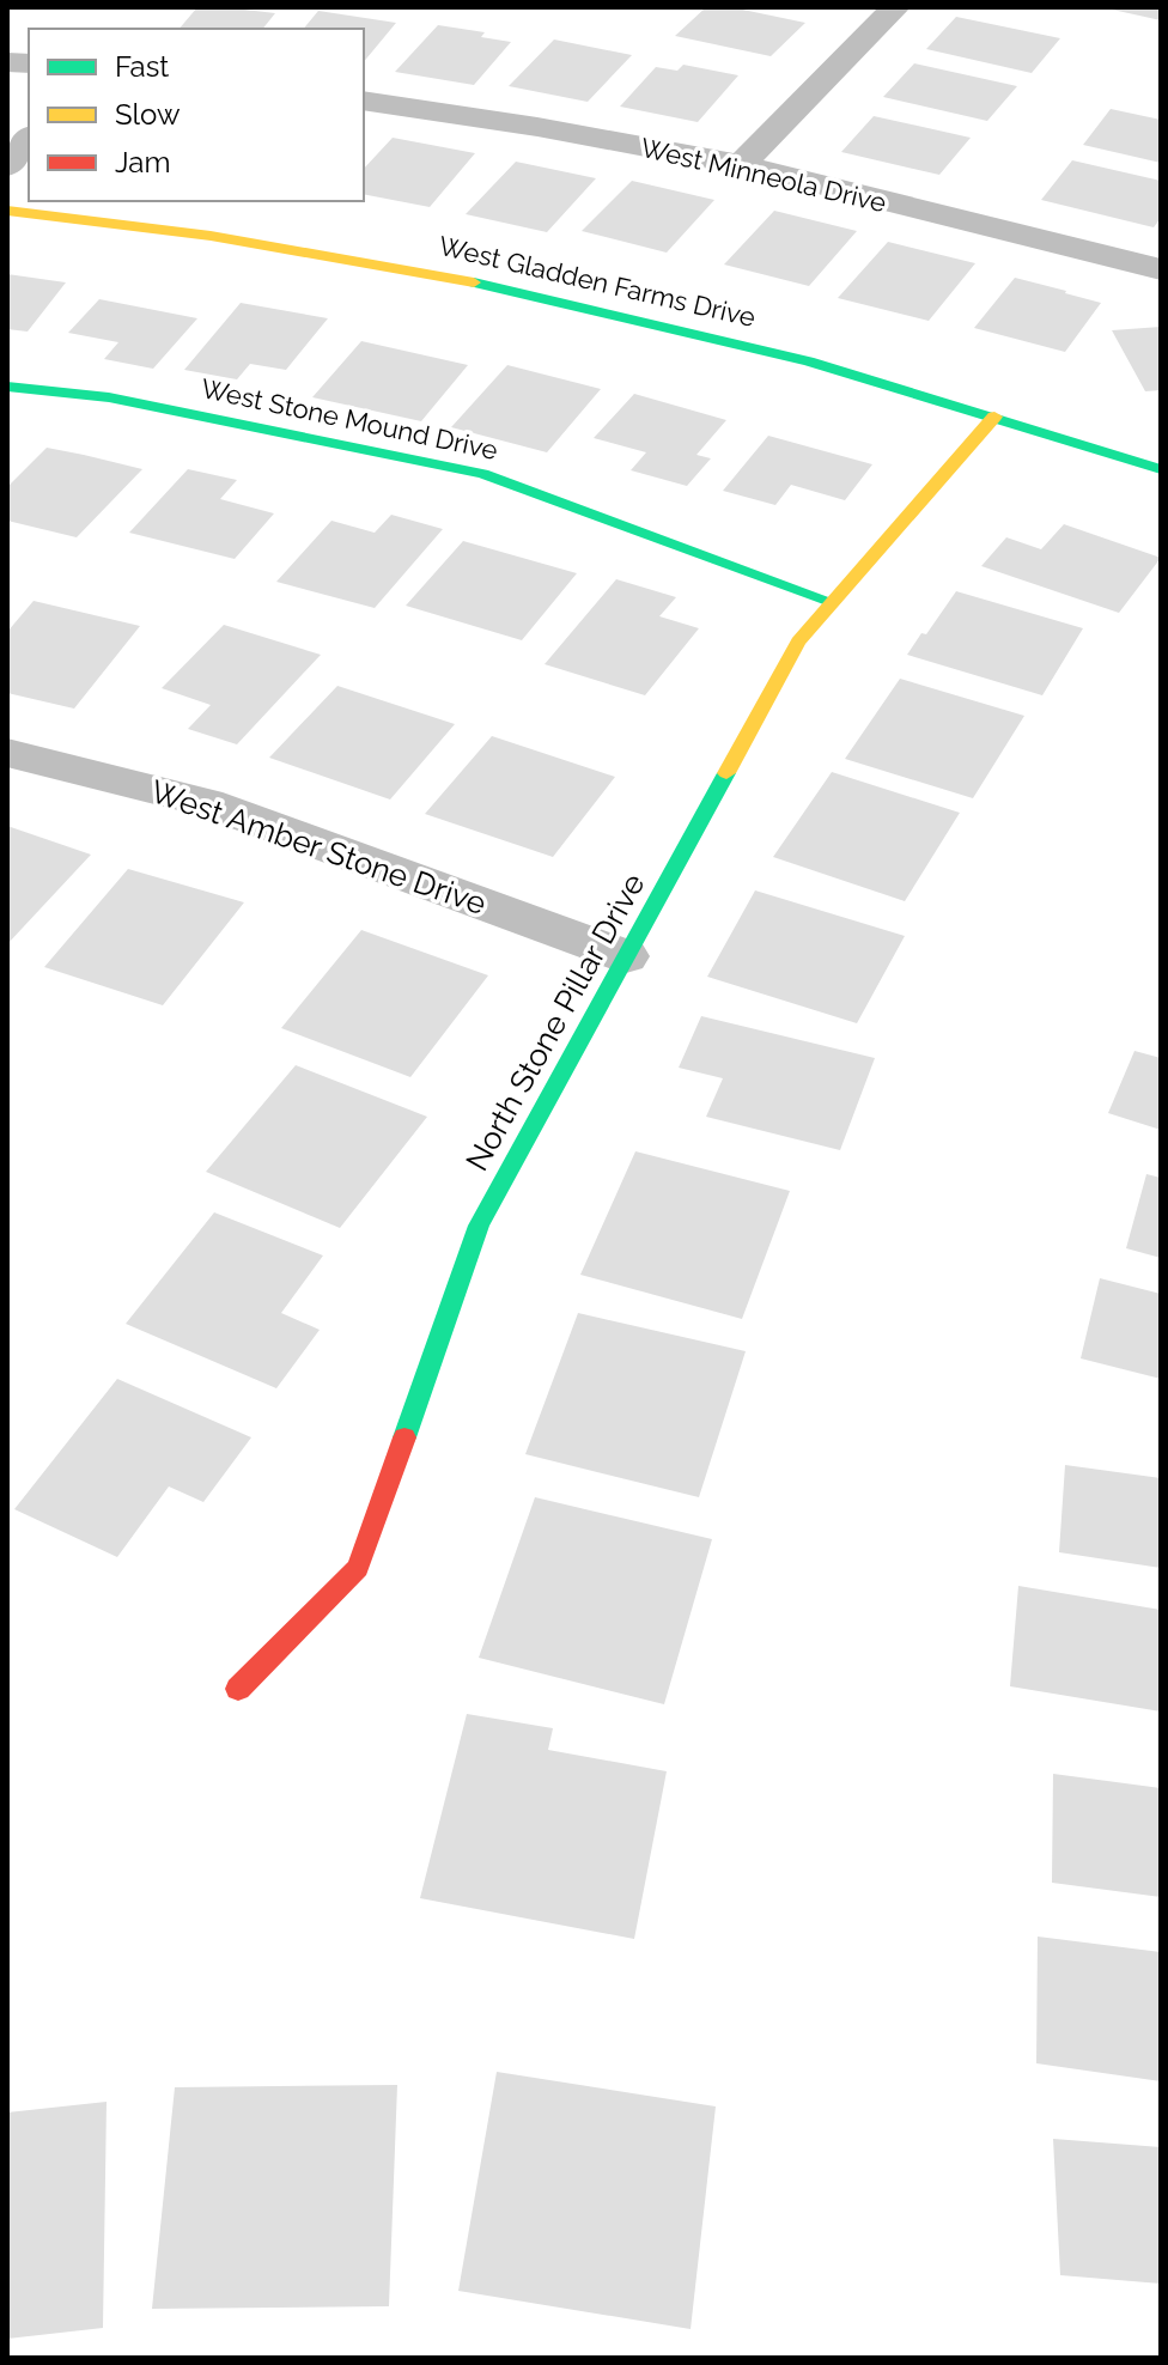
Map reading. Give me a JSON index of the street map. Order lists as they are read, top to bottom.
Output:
{
  "streets": {
    "street": [
      "West Minneola Drive",
      "West Gladden Farms Drive",
      "West Stone Mound Drive",
      "West Amber Stone Drive",
      "North Stone Pillar Drive"
    ]
  },
  "crossings": [
    ["West Gladden Farms Drive", "North Stone Pillar Drive"],
    ["West Stone Mound Drive", "North Stone Pillar Drive"],
    ["West Amber Stone Drive", "North Stone Pillar Drive"]
  ],
  "legend": ["Fast", "Slow", "Jam"]
}
